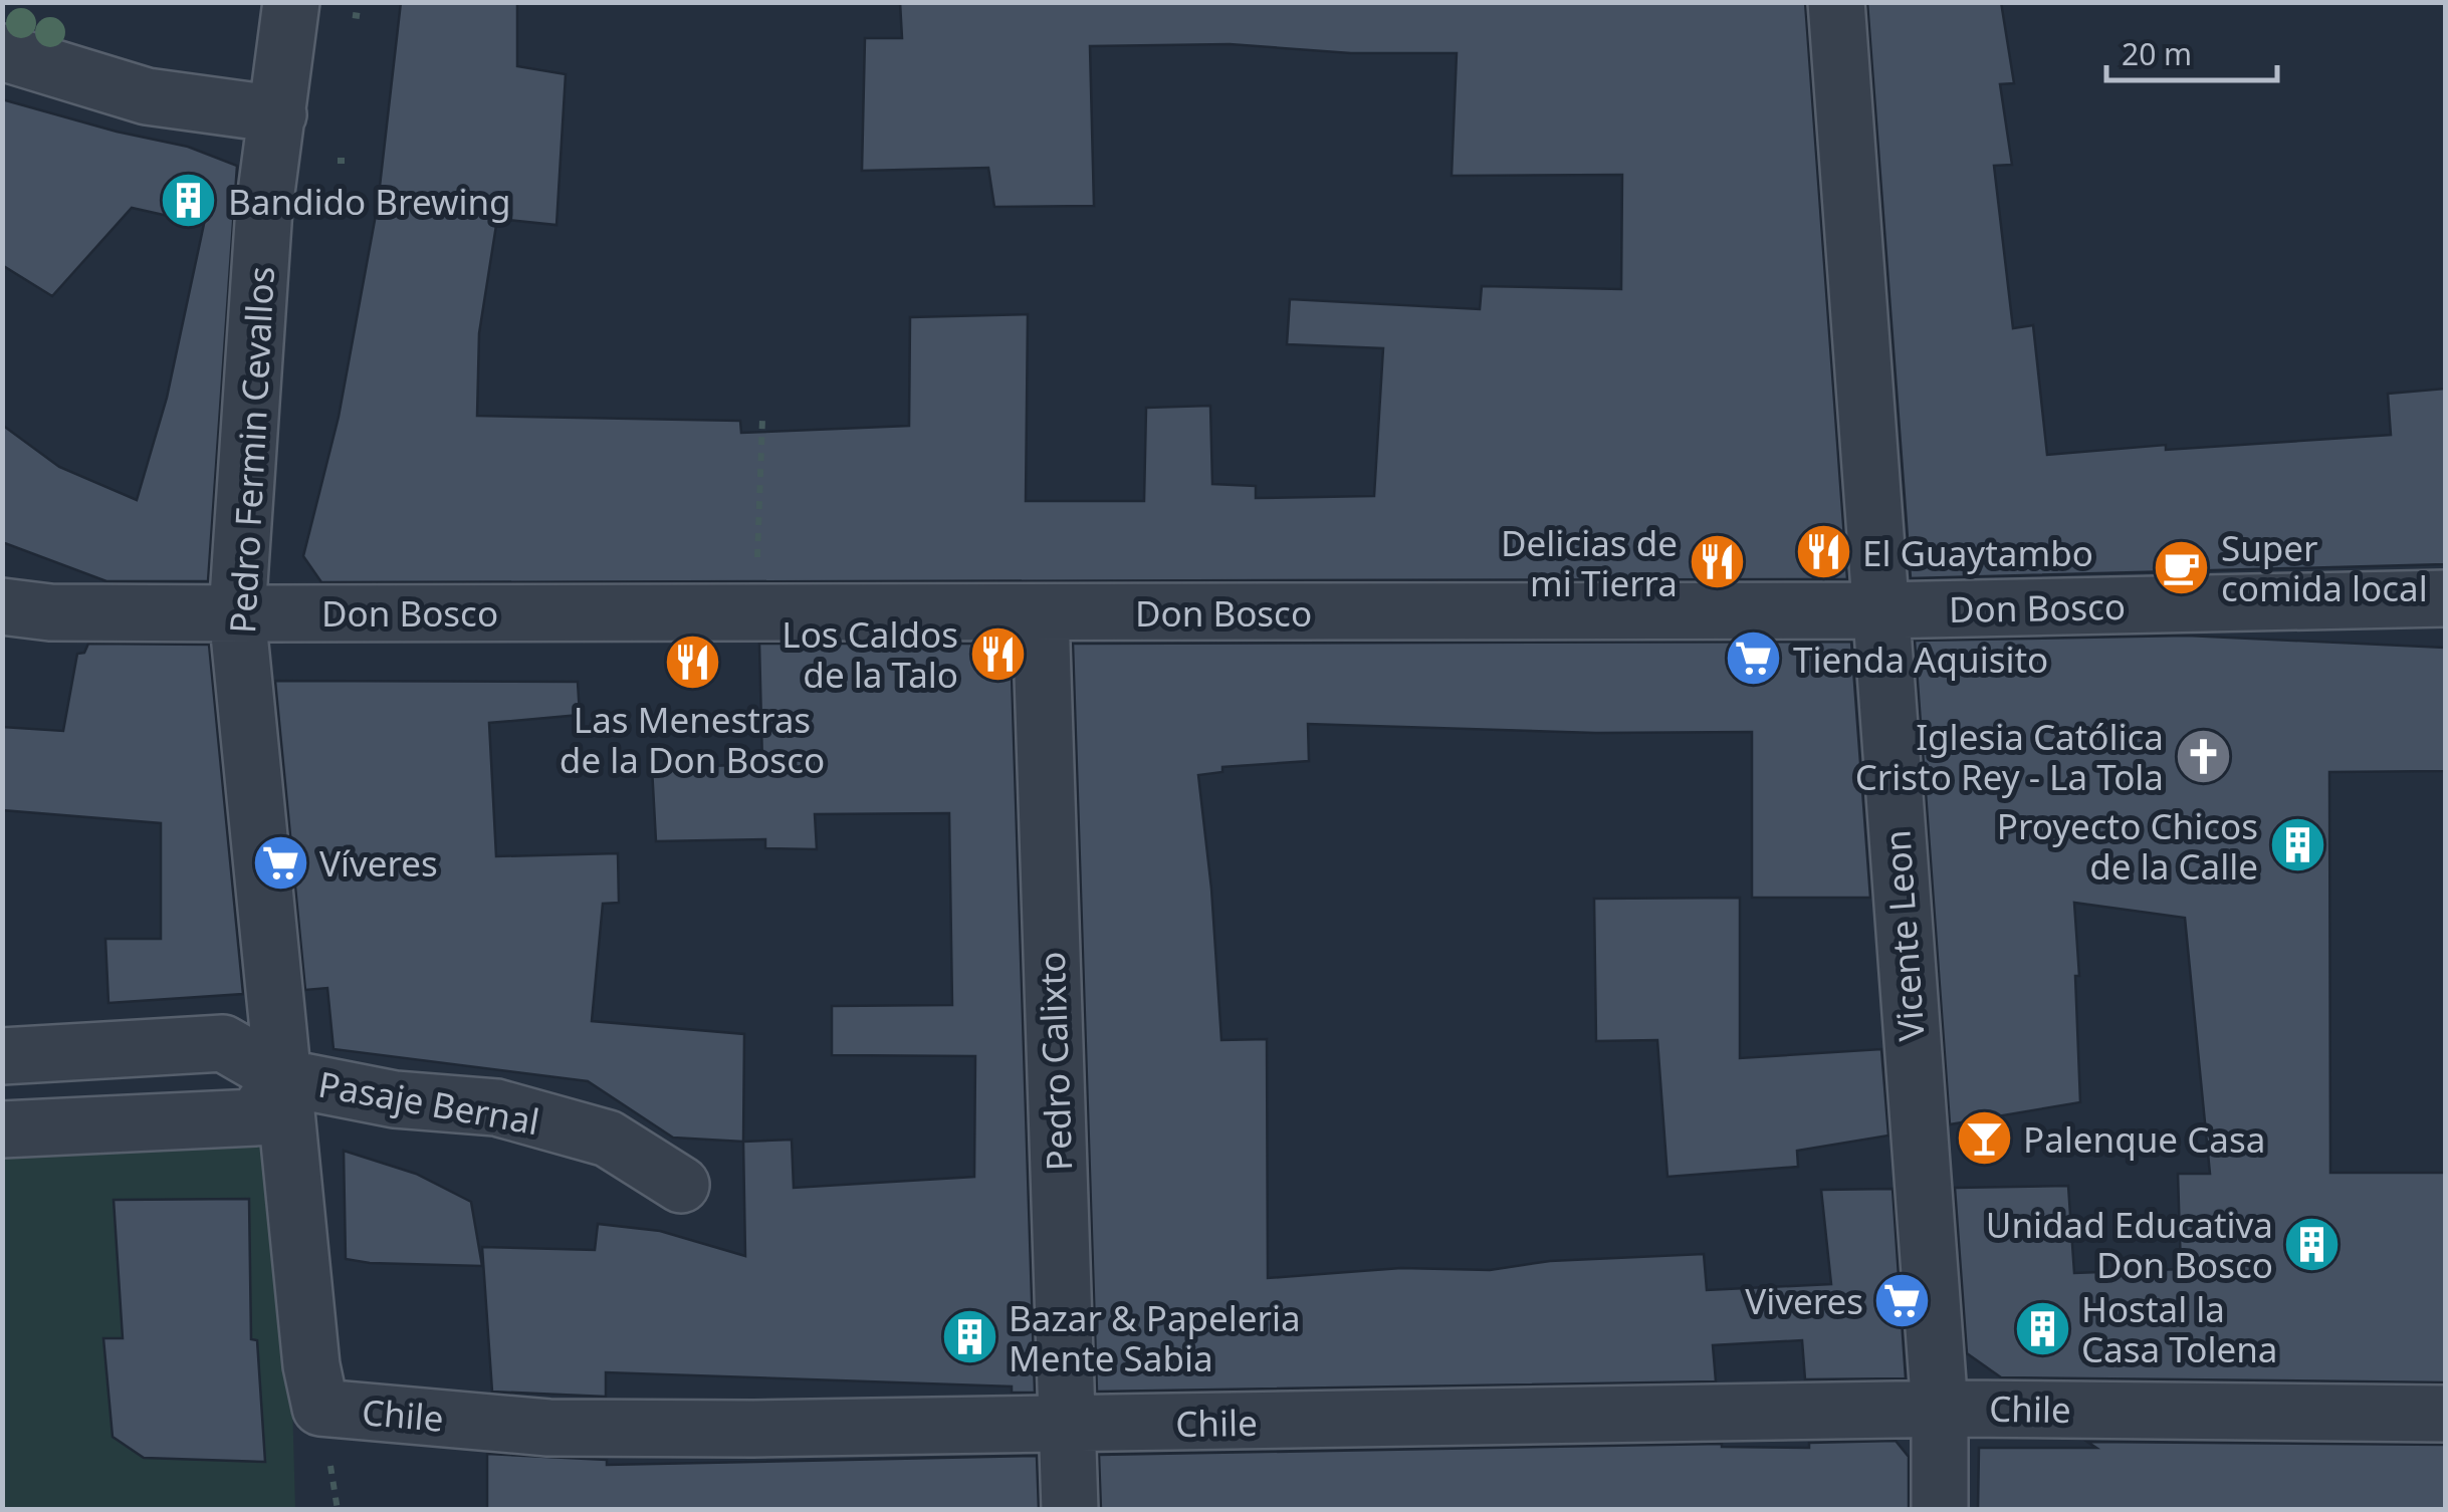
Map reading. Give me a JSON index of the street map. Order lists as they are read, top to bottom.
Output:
{
  "streets": {
    "street": [
      "Pedro Fermin Cevallos",
      "Don Bosco",
      "Vicente Leon",
      "Pedro Calixto",
      "Pasaje Bernal",
      "Chile"
    ]
  },
  "crossings": [
    ["Pedro Fermin Cevallos", "Don Bosco"],
    ["Pedro Fermin Cevallos", "Pasaje Bernal"],
    ["Pedro Fermin Cevallos", "Chile"],
    ["Don Bosco", "Vicente Leon"],
    ["Don Bosco", "Pedro Calixto"],
    ["Vicente Leon", "Chile"],
    ["Pedro Calixto", "Chile"],
    ["Pasaje Bernal", "Chile"]
  ],
  "places": {
    "building": [
      "Bandido Brewing",
      "Proyecto Chicos de la Calle",
      "Unidad Educativa Don Bosco",
      "Hostal la Casa Tolena",
      "Bazar & Papeleria Mente Sabia"
    ],
    "restaurant": [
      "El Guaytambo",
      "Delicias de mi Tierra",
      "Los Caldos de la Talo",
      "Las Menestras de la Don Bosco"
    ],
    "cafe": ["Super comida local"],
    "supermarket": ["Tienda Aquisito", "Víveres", "Viveres"],
    "church": ["Iglesia Católica Cristo Rey - La Tola"],
    "bar": ["Palenque Casa"]
  },
  "scale_bar": "20 m"
}
